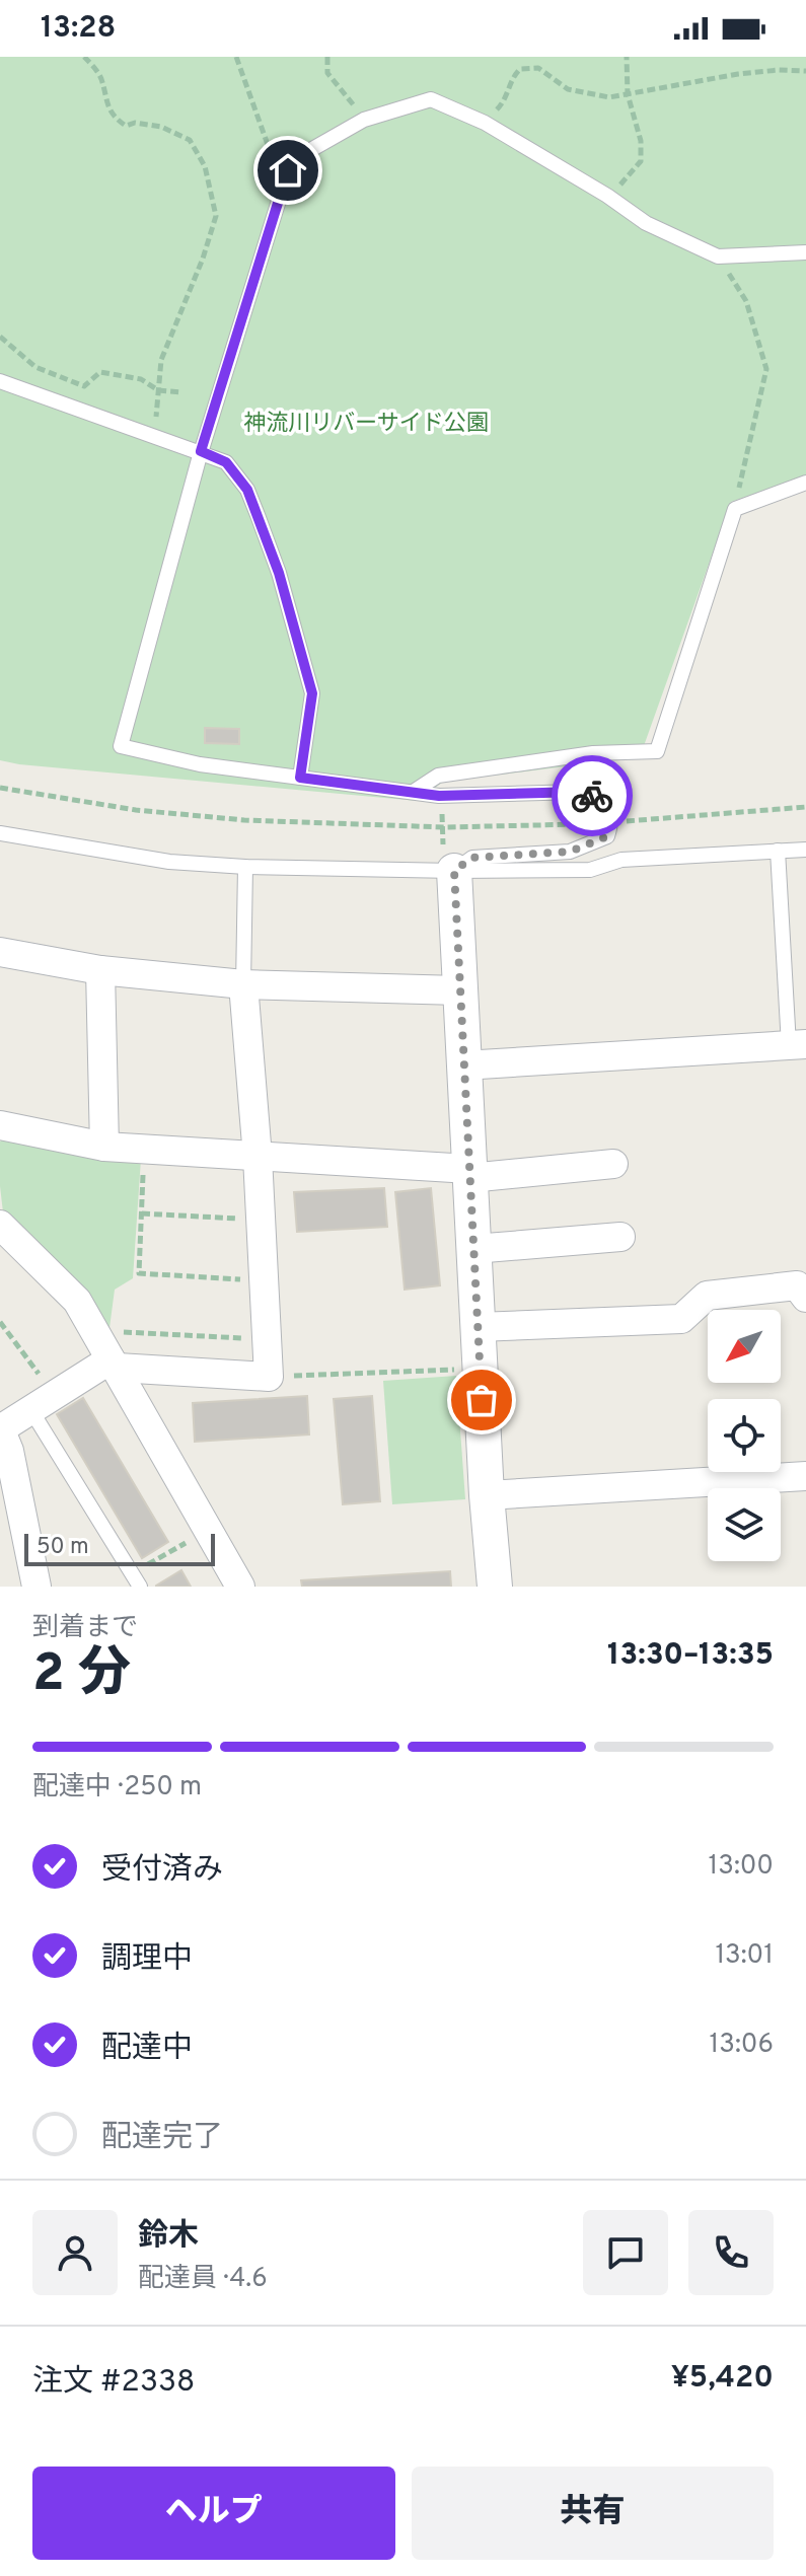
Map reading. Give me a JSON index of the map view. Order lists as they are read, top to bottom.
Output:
{
  "parks": ["神流川リバーサイド公園"],
  "scale_bar": "50 m",
  "north": "bottom left",
  "page": {
    "status": "13:28",
    "scale": "50 m",
    "heading": ["2 分", "到着まで", "13:30–13:35"],
    "panel": [
      "鈴木",
      "配達員 · 4.6",
      "注文 #2338",
      "¥5,420"
    ],
    "bar": "配達中 · 250 m",
    "list": [
      ["受付済み", "13:00"],
      ["調理中", "13:01"],
      ["配達中", "13:06"],
      "配達完了"
    ],
    "buttons": ["ヘルプ", "共有"]
  }
}
